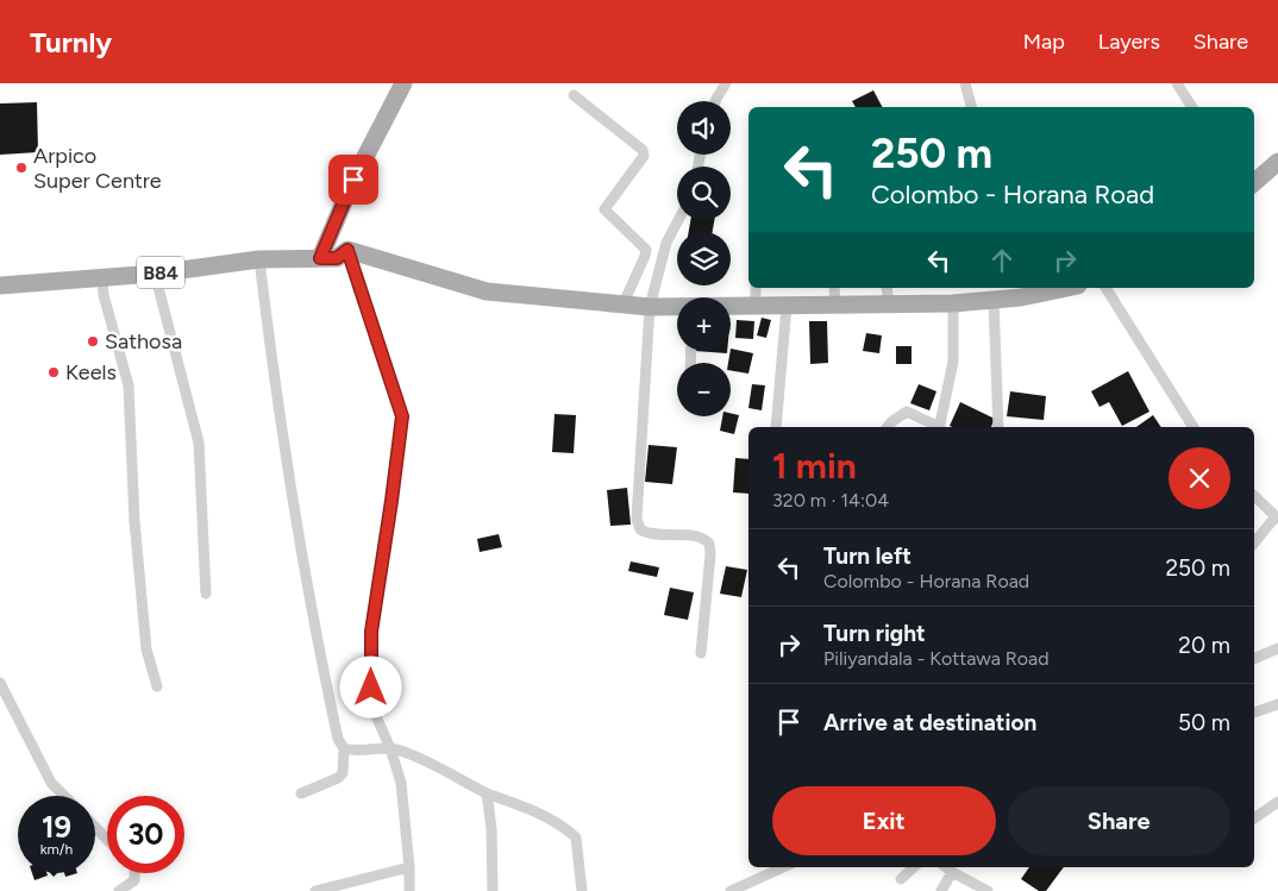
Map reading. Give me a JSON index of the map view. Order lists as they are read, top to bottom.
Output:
{
  "streets": {
    "main road": ["B84"]
  },
  "places": ["Arpico Super Centre", "Sathosa", "Keels"],
  "page": {
    "header": "Turnly",
    "nav": ["Map", "Layers", "Share"],
    "map_buttons": ["+", "−"],
    "turn": ["250 m", "Colombo - Horana Road"],
    "heading": ["1 min", "320 m · 14:04"],
    "list": [
      {
        "name": "Turn left",
        "note": "Colombo - Horana Road",
        "value": "250 m"
      },
      {
        "name": "Turn right",
        "note": "Piliyandala - Kottawa Road",
        "value": "20 m"
      },
      {
        "name": "Arrive at destination",
        "value": "50 m"
      }
    ],
    "buttons": ["Exit", "Share"],
    "speed": "19 km/h",
    "limit": "30"
  }
}
